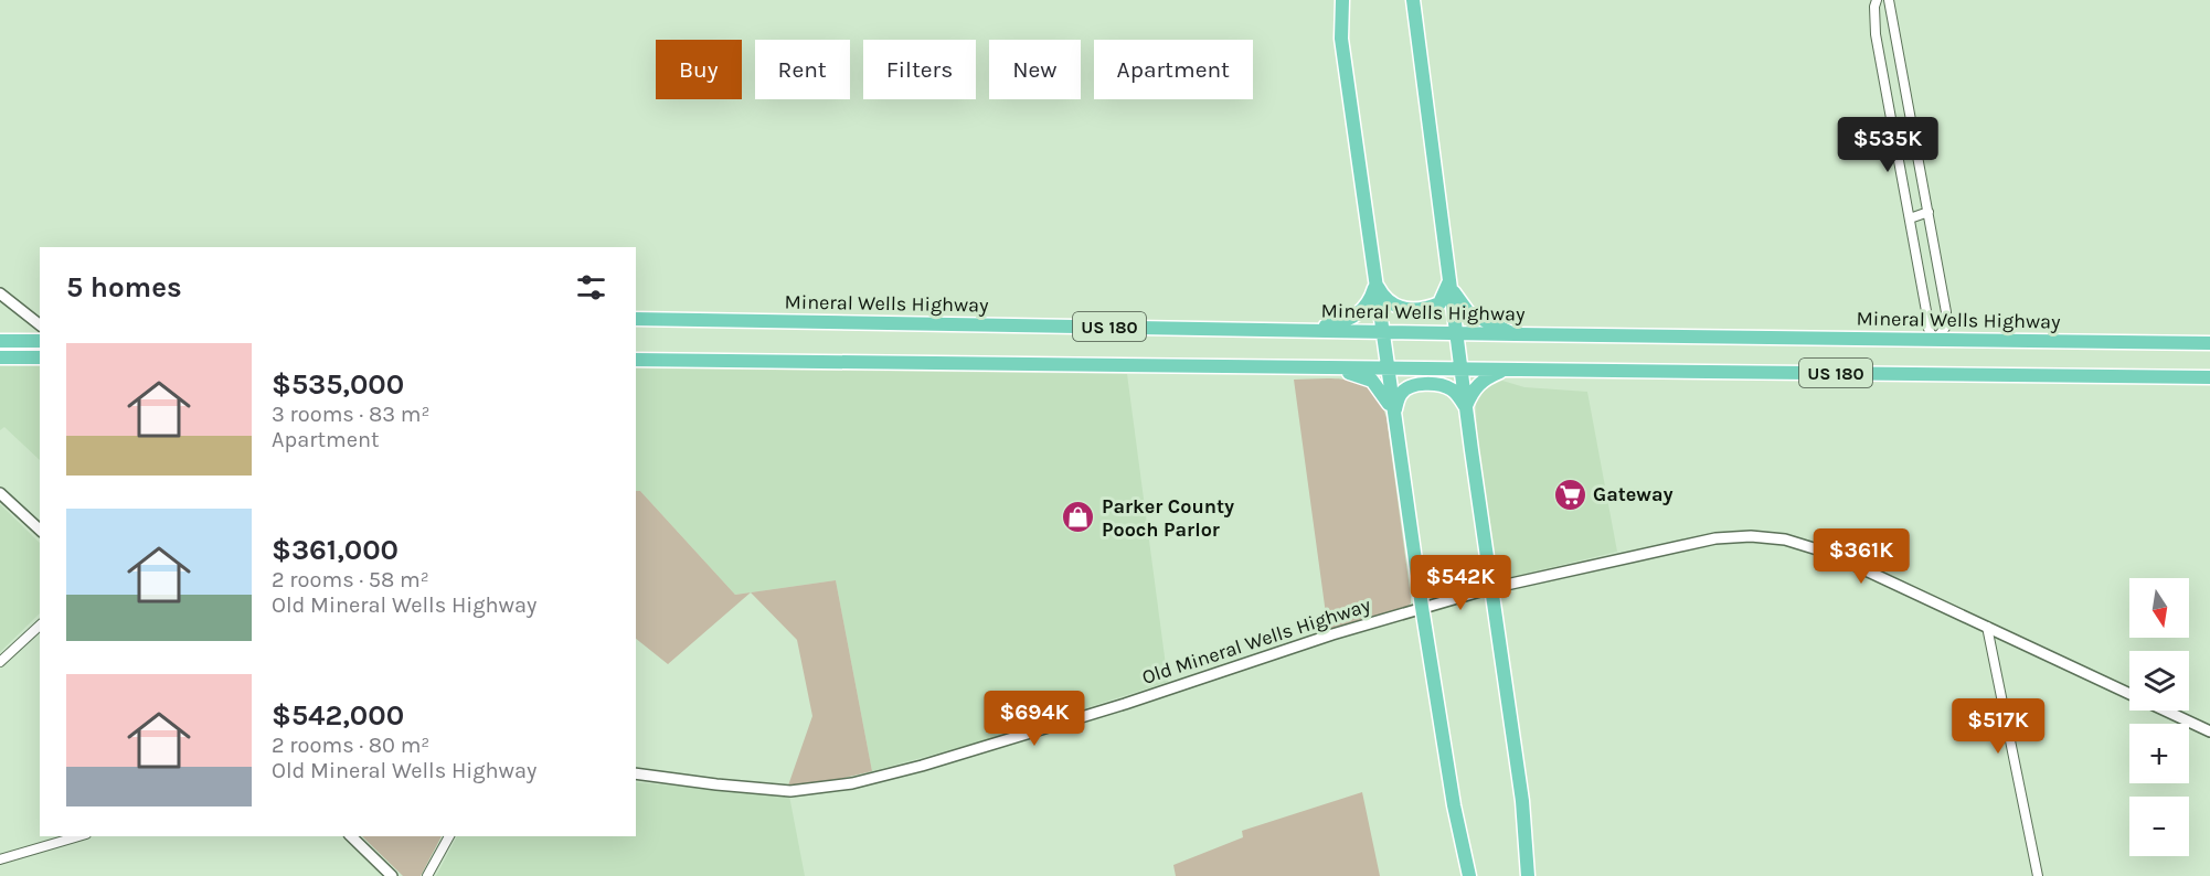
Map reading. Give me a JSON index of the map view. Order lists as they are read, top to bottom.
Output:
{
  "streets": {
    "main road": ["Mineral Wells Highway", "US 180"],
    "street": ["Old Mineral Wells Highway"]
  },
  "places": {
    "supermarket": ["Gateway"],
    "shop": ["Parker County Pooch Parlor"]
  },
  "north": "bottom",
  "page": {
    "chip": [
      "Buy",
      "Rent",
      "Filters",
      "New",
      "Apartment"
    ],
    "price": [
      "$535K",
      "$361K",
      "$542K",
      "$694K",
      "$517K"
    ],
    "heading": "5 homes",
    "list": [
      {
        "name": "$535,000",
        "note": "3 rooms · 83 m² · Apartment"
      },
      {
        "name": "$361,000",
        "note": "2 rooms · 58 m² · Old Mineral Wells Highway"
      },
      {
        "name": "$542,000",
        "note": "2 rooms · 80 m² · Old Mineral Wells Highway"
      }
    ],
    "map_buttons": ["+", "−"]
  }
}
